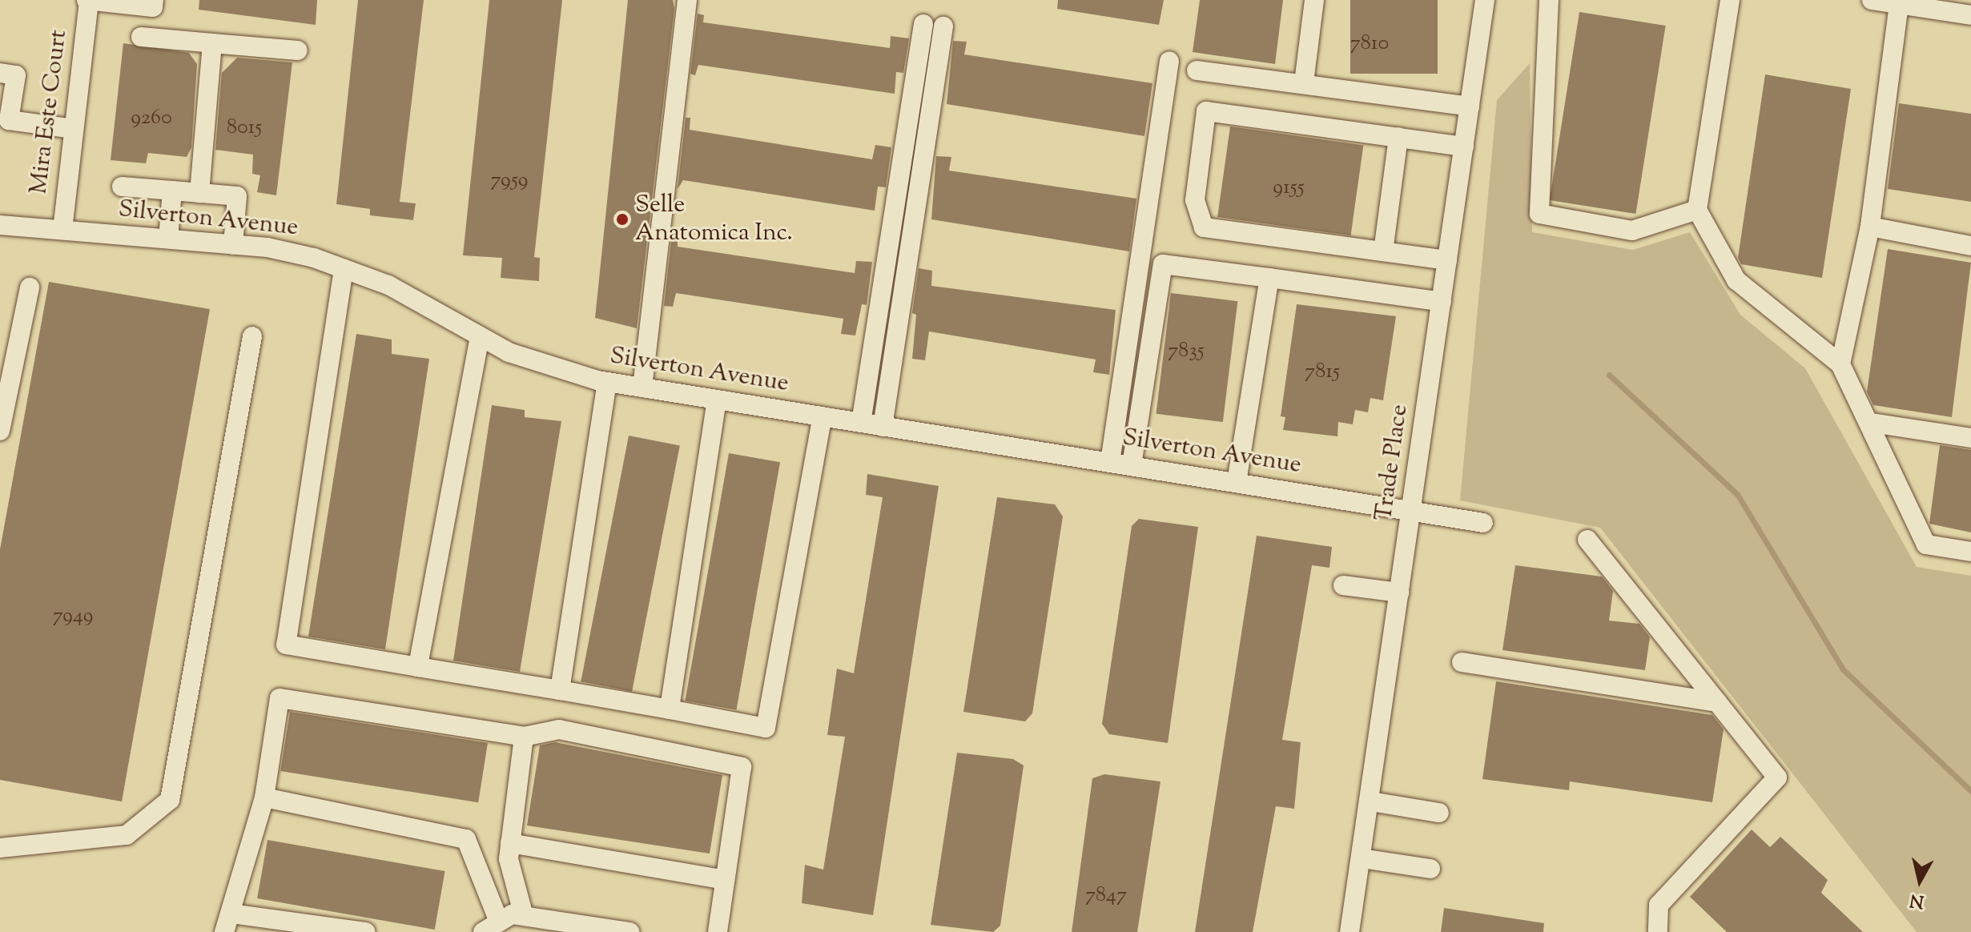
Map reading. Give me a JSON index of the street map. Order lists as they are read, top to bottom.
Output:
{
  "streets": {
    "street": ["Mira Este Court", "Silverton Avenue", "Trade Place"]
  },
  "crossings": [
    ["Mira Este Court", "Silverton Avenue"],
    ["Silverton Avenue", "Trade Place"]
  ],
  "places": ["Selle Anatomica Inc."],
  "house_numbers": [
    "7810",
    "9260",
    "8015",
    "7959",
    "9155",
    "7835",
    "7815",
    "7949",
    "7847"
  ],
  "north": "bottom"
}
